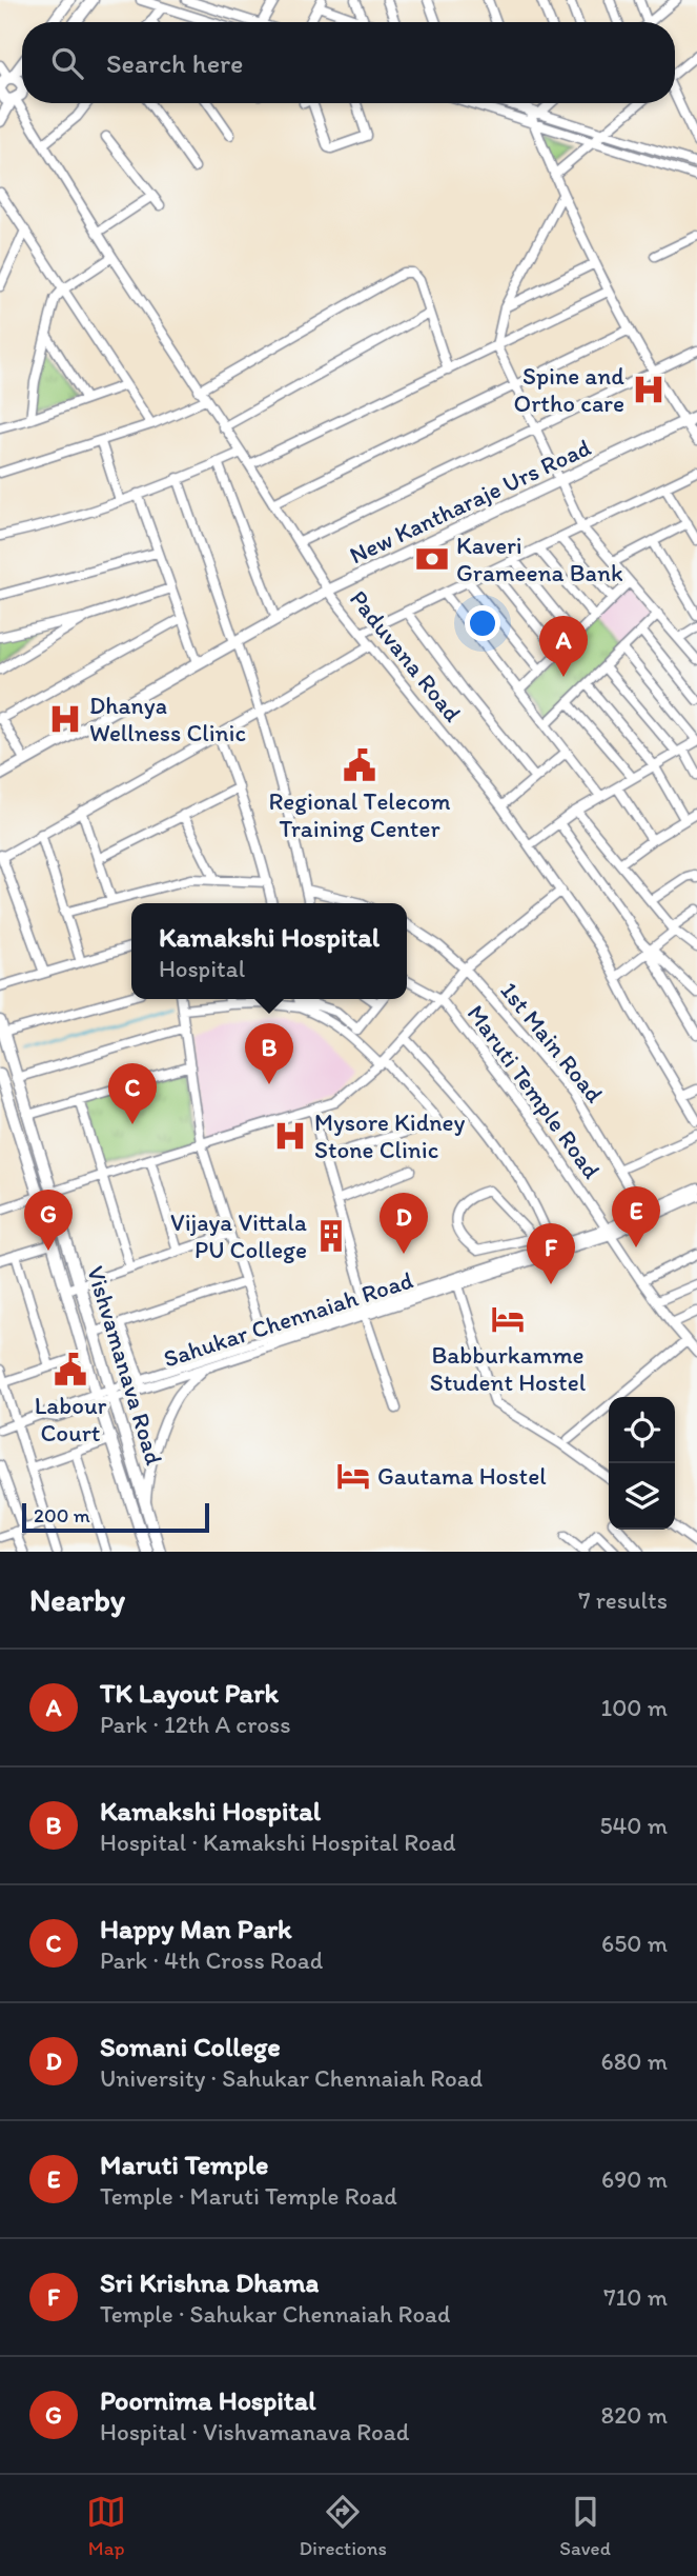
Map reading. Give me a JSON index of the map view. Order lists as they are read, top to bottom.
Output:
{
  "streets": {
    "main road": ["New Kantharaje Urs Road", "Vishvamanava Road"],
    "street": [
      "Paduvana Road",
      "1st Main Road",
      "Maruti Temple Road",
      "Sahukar Chennaiah Road"
    ]
  },
  "crossings": [
    ["New Kantharaje Urs Road", "Paduvana Road"],
    ["1st Main Road", "Sahukar Chennaiah Road"],
    ["Maruti Temple Road", "Sahukar Chennaiah Road"],
    ["Sahukar Chennaiah Road", "Vishvamanava Road"]
  ],
  "places": {
    "hospital": ["Spine and Ortho care", "Dhanya Wellness Clinic", "Mysore Kidney Stone Clinic"],
    "bank": ["Kaveri Grameena Bank"],
    "public building": ["Regional Telecom Training Center", "Labour Court"],
    "building": ["Vijaya Vittala PU College"],
    "hotel": ["Babburkamme Student Hostel", "Gautama Hostel"]
  },
  "scale_bar": "200 m",
  "page": {
    "search": "Search here",
    "pins": [
      "A",
      "B",
      "C",
      "E",
      "G",
      "D",
      "F"
    ],
    "popup": ["Kamakshi Hospital", "Hospital"],
    "scale": "200 m",
    "heading": ["Nearby", "7 results"],
    "list": [
      {
        "mark": "A",
        "name": "TK Layout Park",
        "note": "Park · 12th A cross",
        "value": "100 m"
      },
      {
        "mark": "B",
        "name": "Kamakshi Hospital",
        "note": "Hospital · Kamakshi Hospital Road",
        "value": "540 m"
      },
      {
        "mark": "C",
        "name": "Happy Man Park",
        "note": "Park · 4th Cross Road",
        "value": "650 m"
      },
      {
        "mark": "D",
        "name": "Somani College",
        "note": "University · Sahukar Chennaiah Road",
        "value": "680 m"
      },
      {
        "mark": "E",
        "name": "Maruti Temple",
        "note": "Temple · Maruti Temple Road",
        "value": "690 m"
      },
      {
        "mark": "F",
        "name": "Sri Krishna Dhama",
        "note": "Temple · Sahukar Chennaiah Road",
        "value": "710 m"
      },
      {
        "mark": "G",
        "name": "Poornima Hospital",
        "note": "Hospital · Vishvamanava Road",
        "value": "820 m"
      }
    ],
    "nav": ["Map", "Directions", "Saved"]
  }
}
